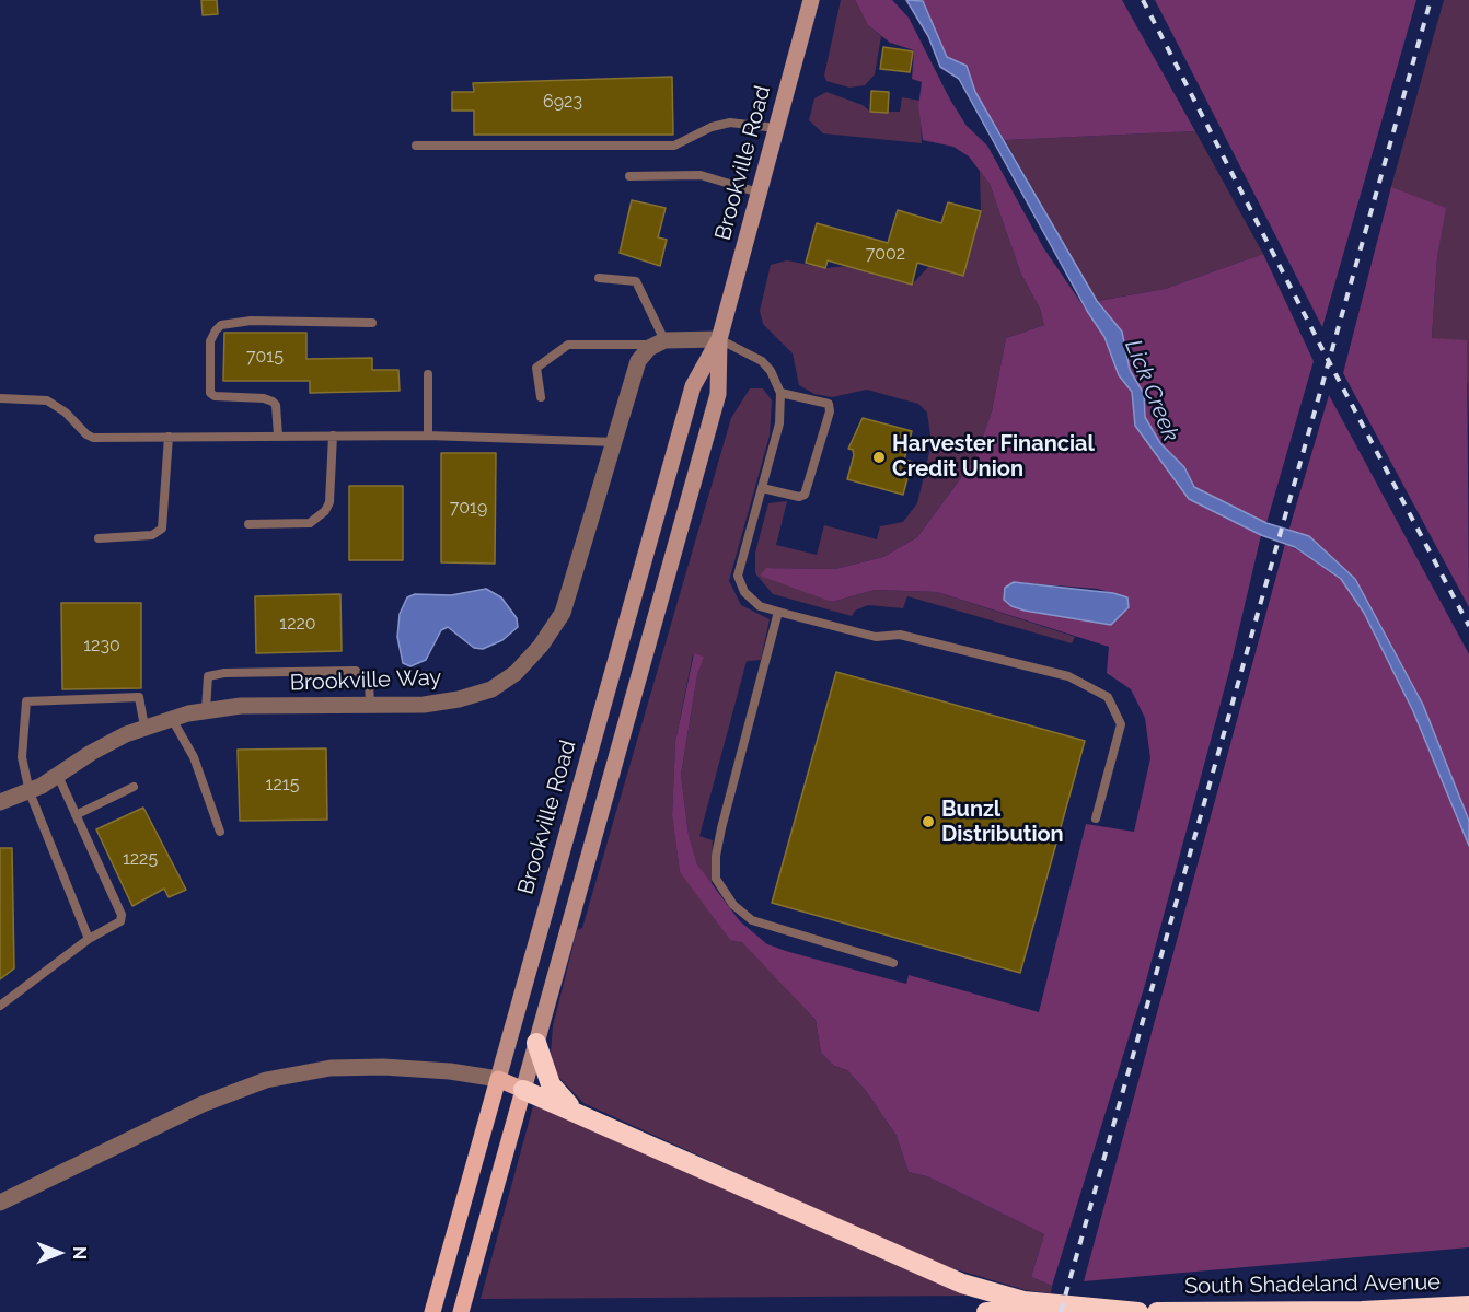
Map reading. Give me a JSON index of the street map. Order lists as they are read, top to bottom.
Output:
{
  "streets": {
    "highway": ["South Shadeland Avenue"],
    "main road": ["Brookville Road"],
    "street": ["Brookville Way"]
  },
  "water": ["Lick Creek"],
  "places": ["Harvester Financial Credit Union", "Bunzl Distribution"],
  "house_numbers": [
    "6923",
    "7002",
    "7015",
    "7019",
    "1220",
    "1230",
    "1215",
    "1225"
  ],
  "north": "right"
}
